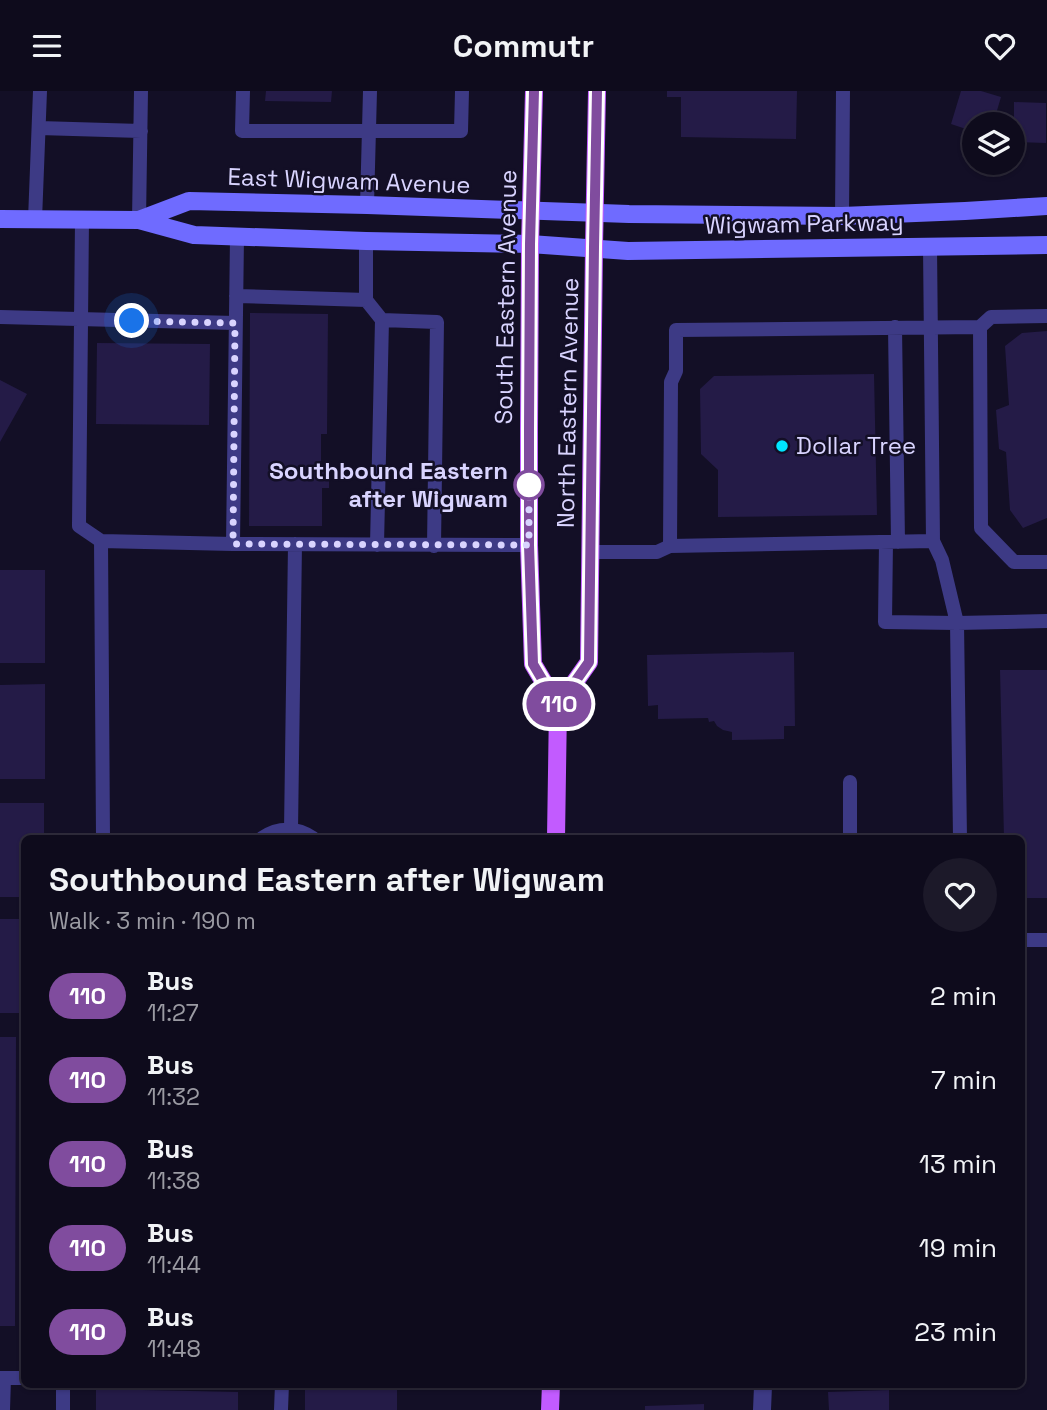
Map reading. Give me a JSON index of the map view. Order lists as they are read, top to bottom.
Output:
{
  "streets": {
    "main road": [
      "East Wigwam Avenue",
      "Wigwam Parkway",
      "South Eastern Avenue",
      "North Eastern Avenue"
    ]
  },
  "crossings": [
    ["East Wigwam Avenue", "Wigwam Parkway"],
    ["East Wigwam Avenue", "South Eastern Avenue"],
    ["Wigwam Parkway", "North Eastern Avenue"],
    ["South Eastern Avenue", "North Eastern Avenue"]
  ],
  "places": ["Dollar Tree", "Southbound Eastern after Wigwam"],
  "lines": ["bus line 110"],
  "page": {
    "header": "Commutr",
    "on_map": "110",
    "heading": ["Southbound Eastern after Wigwam", "Walk · 3 min · 190 m"],
    "list": [
      {
        "mark": "110",
        "name": "Bus",
        "note": "11:27",
        "value": "2 min"
      },
      {
        "mark": "110",
        "name": "Bus",
        "note": "11:32",
        "value": "7 min"
      },
      {
        "mark": "110",
        "name": "Bus",
        "note": "11:38",
        "value": "13 min"
      },
      {
        "mark": "110",
        "name": "Bus",
        "note": "11:44",
        "value": "19 min"
      },
      {
        "mark": "110",
        "name": "Bus",
        "note": "11:48",
        "value": "23 min"
      }
    ]
  }
}
